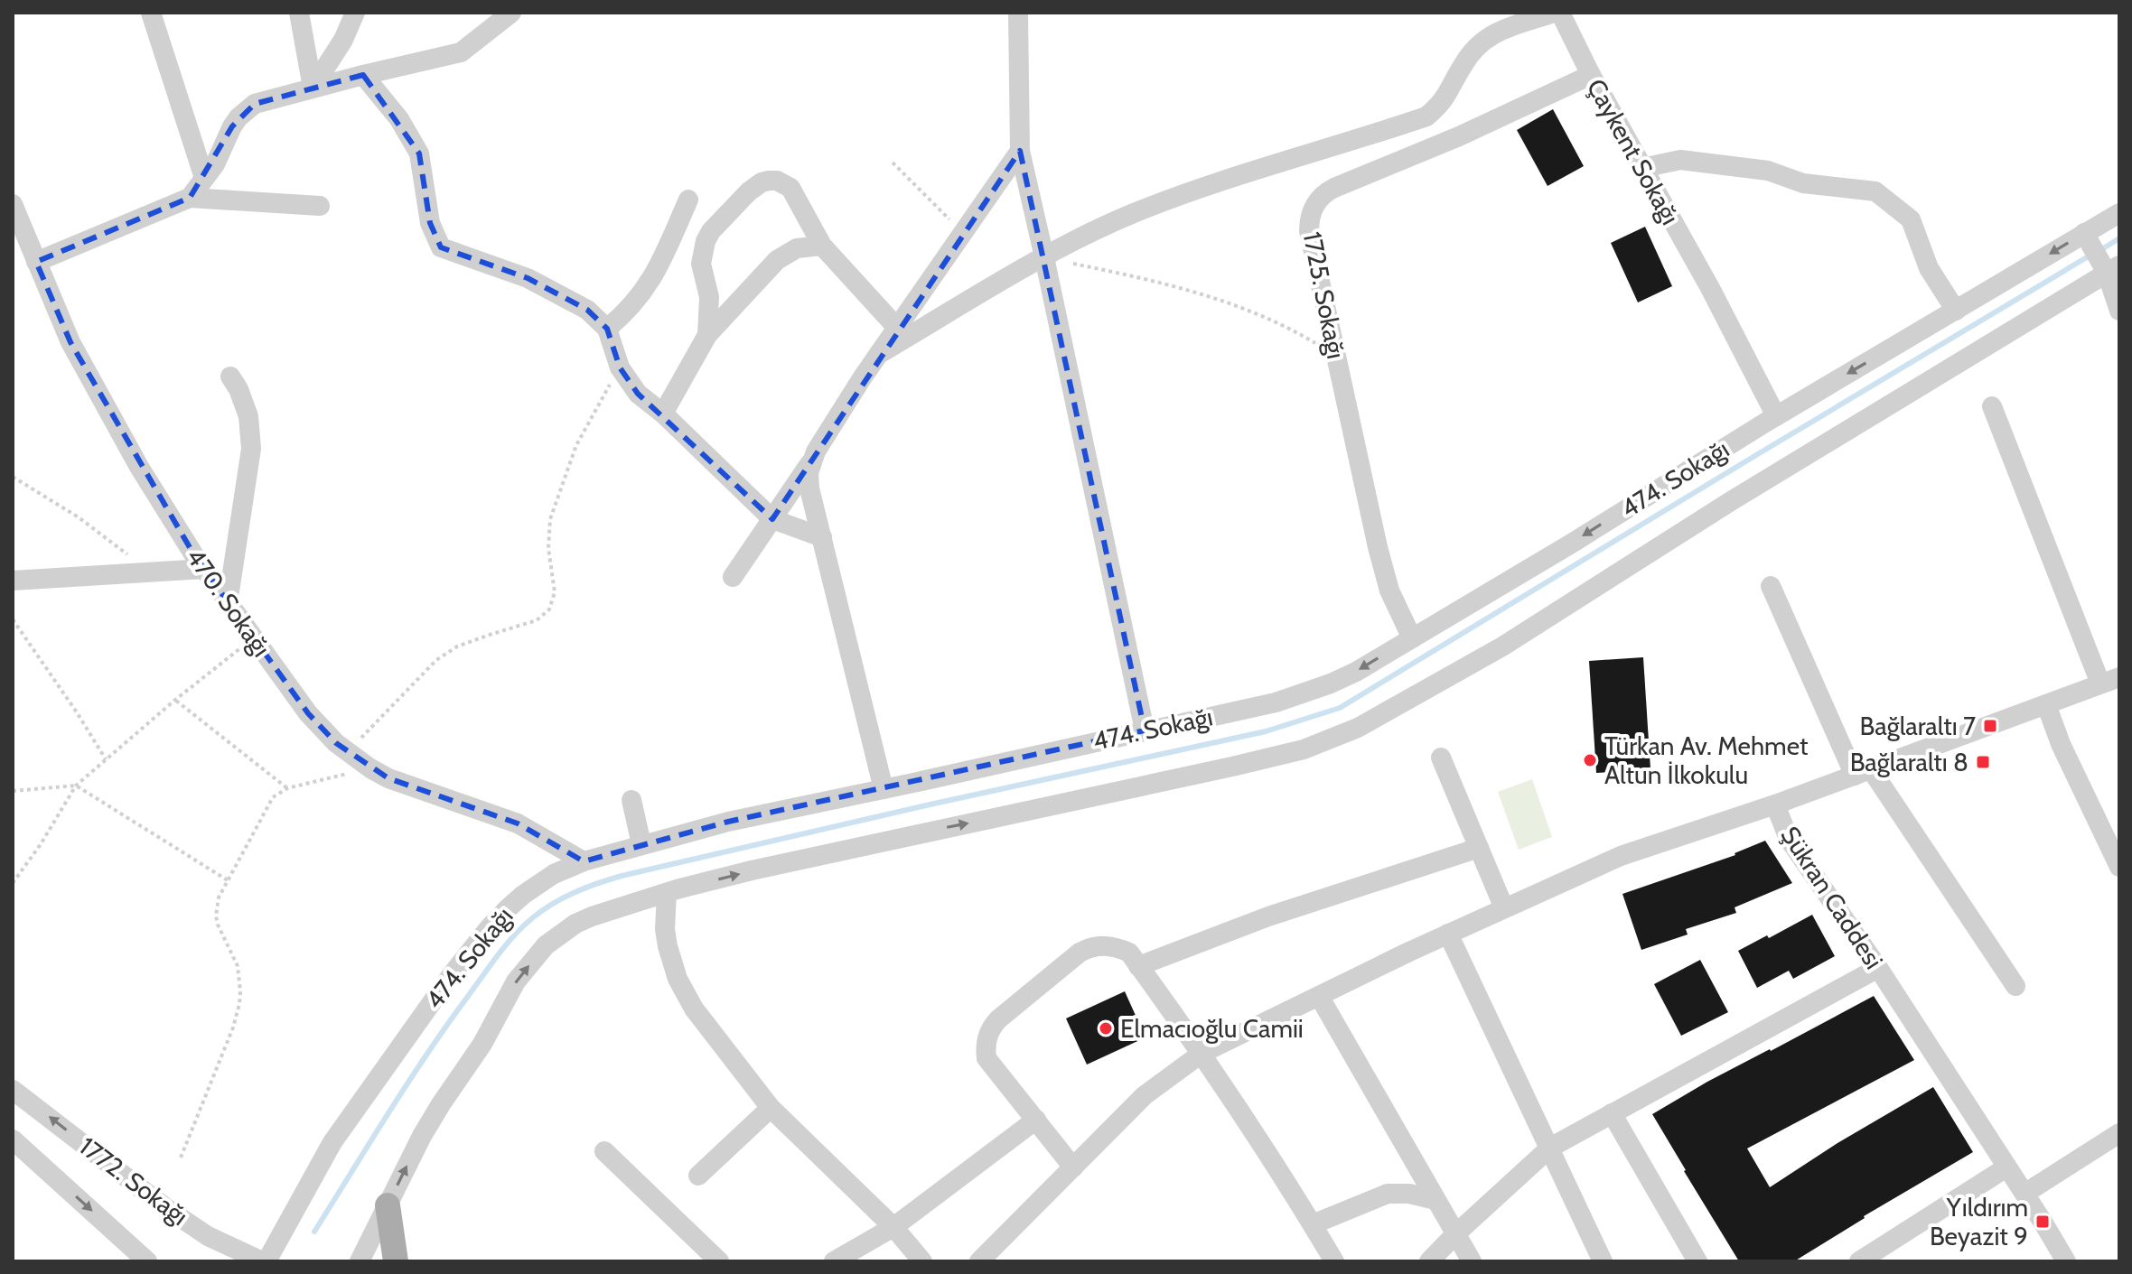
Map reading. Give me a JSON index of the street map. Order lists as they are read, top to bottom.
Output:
{
  "streets": {
    "street": [
      "Çaykent Sokağı",
      "1725. Sokağı",
      "474. Sokağı",
      "470. Sokağı",
      "Şükran Caddesi",
      "1772. Sokağı"
    ]
  },
  "crossings": [
    ["Çaykent Sokağı", "1725. Sokağı"],
    ["Çaykent Sokağı", "474. Sokağı"],
    ["1725. Sokağı", "474. Sokağı"],
    ["474. Sokağı", "470. Sokağı"],
    ["474. Sokağı", "1772. Sokağı"]
  ],
  "places": {
    "transit": ["Bağlaraltı 7", "Bağlaraltı 8", "Yıldırım Beyazit 9"],
    "other": ["Türkan Av. Mehmet Altun İlkokulu", "Elmacıoğlu Camii"]
  }
}
